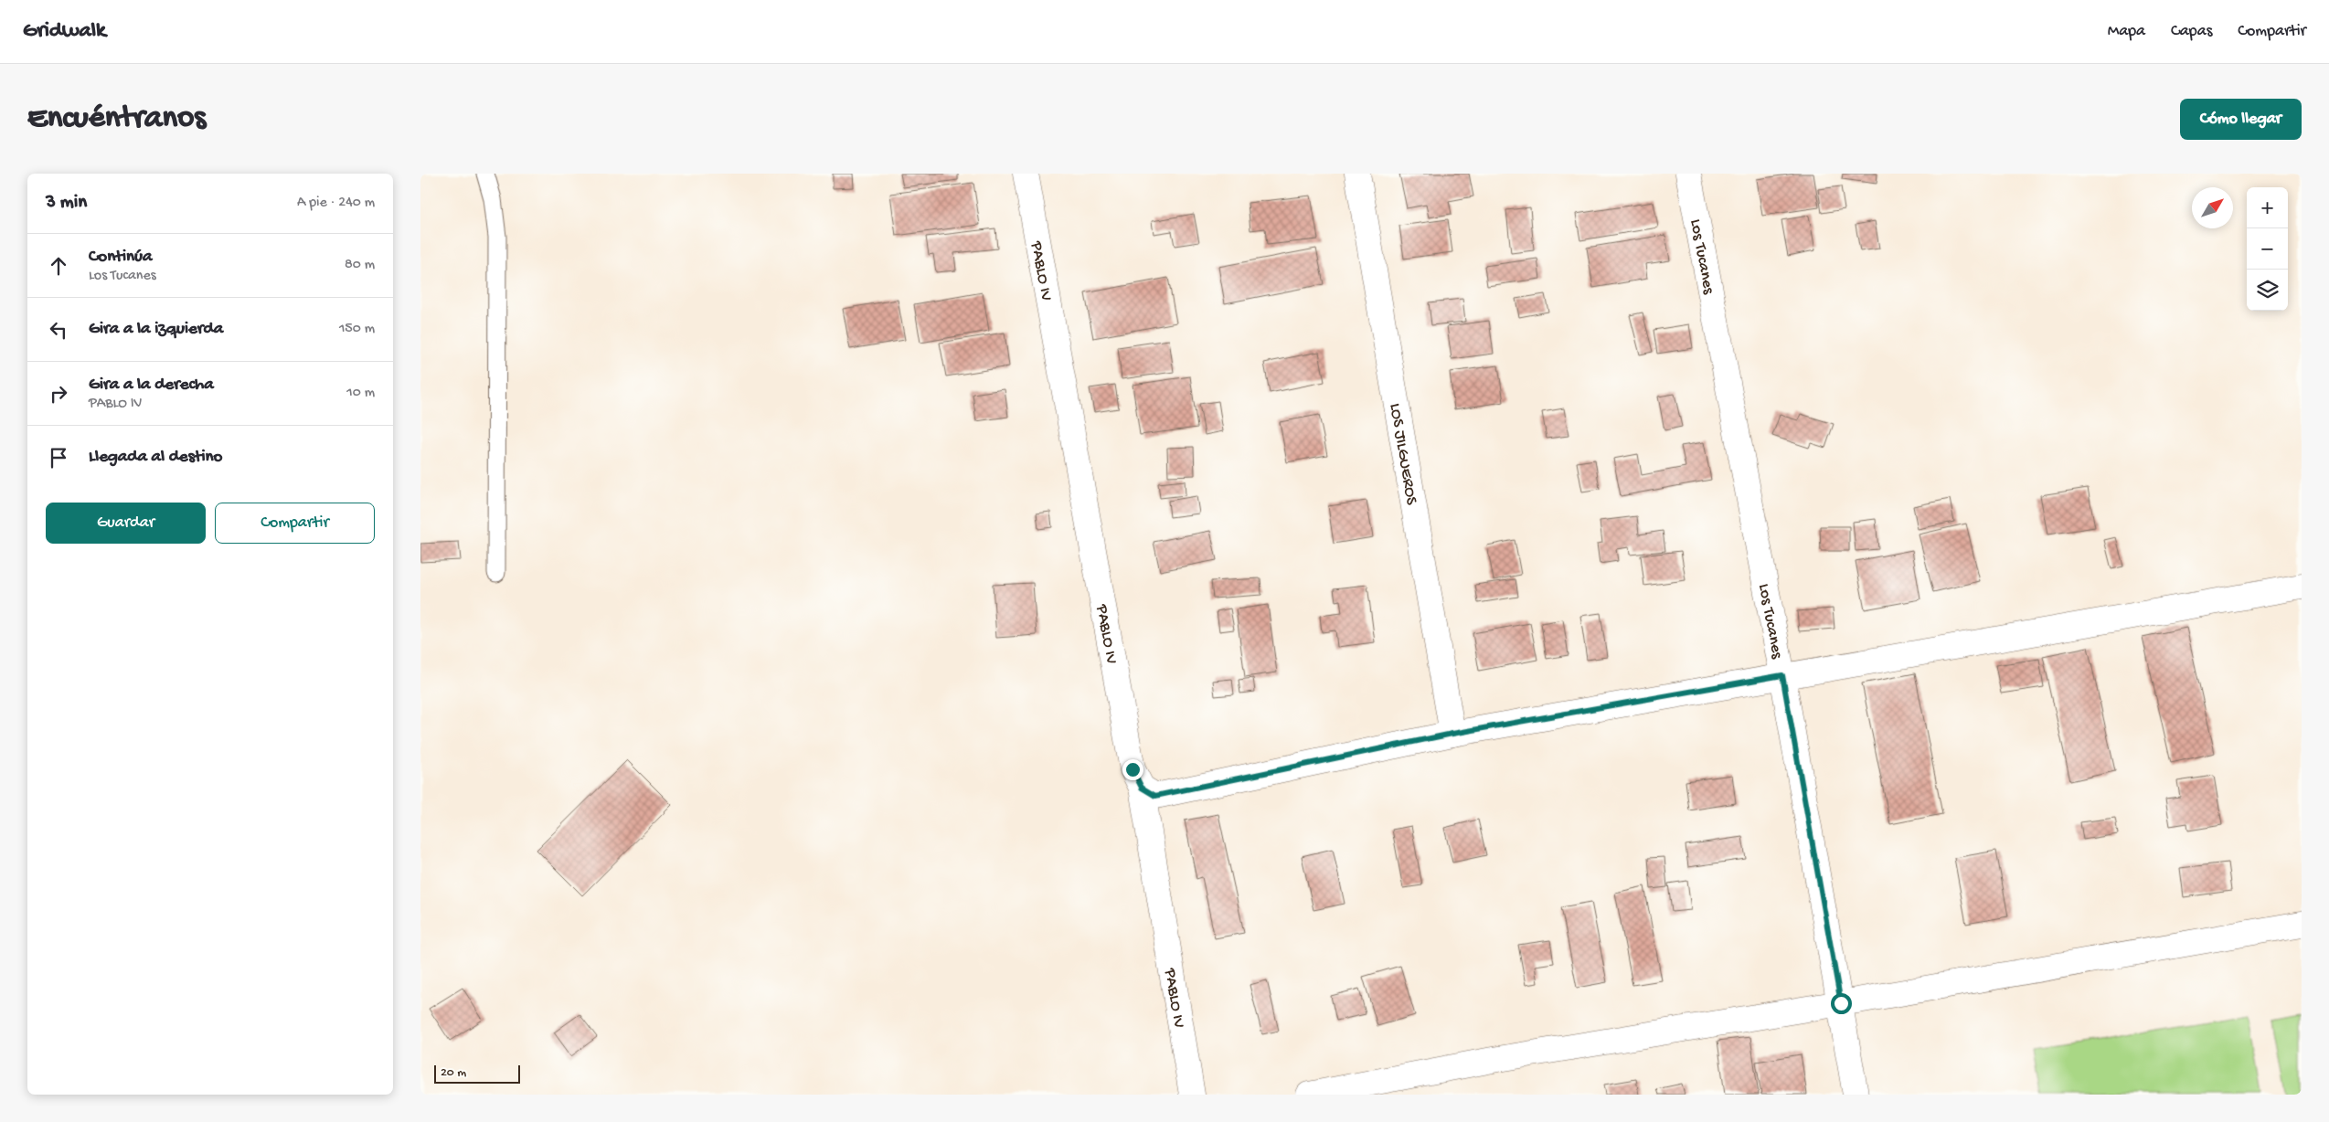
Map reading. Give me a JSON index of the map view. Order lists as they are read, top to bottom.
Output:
{
  "streets": {
    "street": ["Los Tucanes", "PABLO IV", "LOS JILGUEROS"]
  },
  "scale_bar": "20 m",
  "north": "top right",
  "page": {
    "header": "Gridwalk",
    "nav": ["Mapa", "Capas", "Compartir"],
    "buttons": [
      "Cómo llegar",
      ["Guardar", "Compartir"]
    ],
    "title": "Encuéntranos",
    "heading": ["3 min", "A pie · 240 m"],
    "map_buttons": ["+", "−"],
    "list": [
      ["Continúa", "Los Tucanes", "80 m"],
      ["Gira a la izquierda", "150 m"],
      ["Gira a la derecha", "PABLO IV", "10 m"],
      "Llegada al destino"
    ],
    "scale": "20 m"
  }
}
